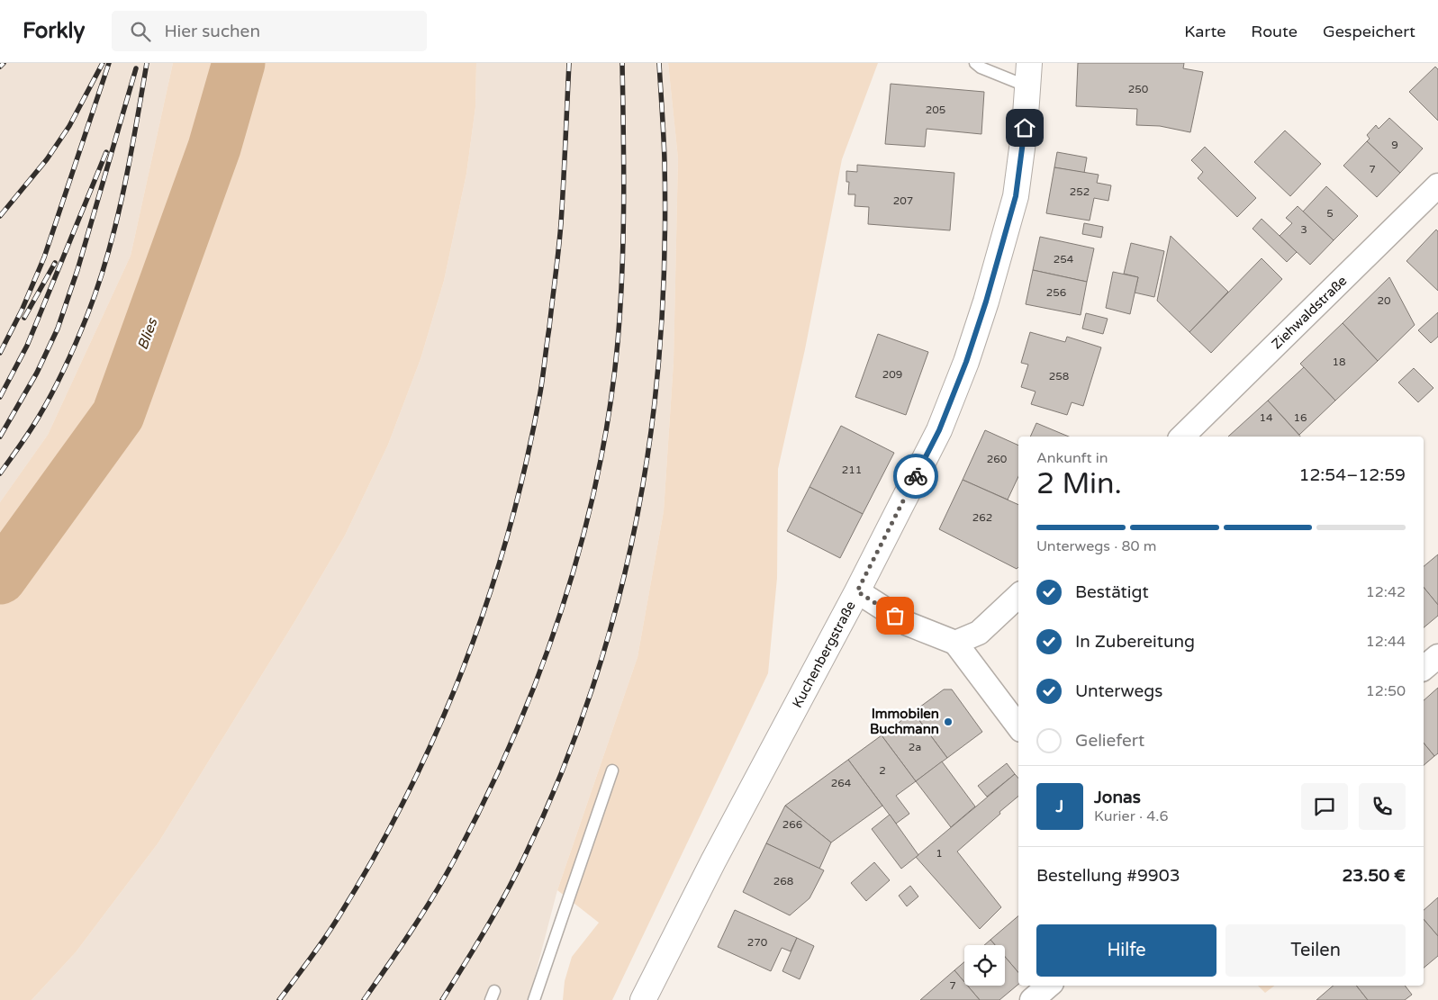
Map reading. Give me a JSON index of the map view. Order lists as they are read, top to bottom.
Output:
{
  "streets": {
    "main road": ["Kuchenbergstraße"],
    "street": ["Ziehwaldstraße"]
  },
  "water": ["Blies"],
  "places": ["Immobilen Buchmann"],
  "house_numbers": [
    "250",
    "205",
    "9",
    "7",
    "252",
    "207",
    "5",
    "3",
    "254",
    "256",
    "20",
    "18",
    "209",
    "258",
    "14",
    "16",
    "260",
    "211",
    "262",
    "2a",
    "2",
    "264",
    "266",
    "1",
    "268",
    "270",
    "7"
  ],
  "page": {
    "header": "Forkly",
    "search": "Hier suchen",
    "nav": ["Karte", "Route", "Gespeichert"],
    "heading": ["2 Min.", "Ankunft in", "12:54–12:59"],
    "panel": [
      "Jonas",
      "Kurier · 4.6",
      "Bestellung #9903",
      "23.50 €"
    ],
    "bar": "Unterwegs · 80 m",
    "list": [
      ["Bestätigt", "12:42"],
      ["In Zubereitung", "12:44"],
      ["Unterwegs", "12:50"],
      "Geliefert"
    ],
    "round": "J",
    "buttons": ["Hilfe", "Teilen"]
  }
}
